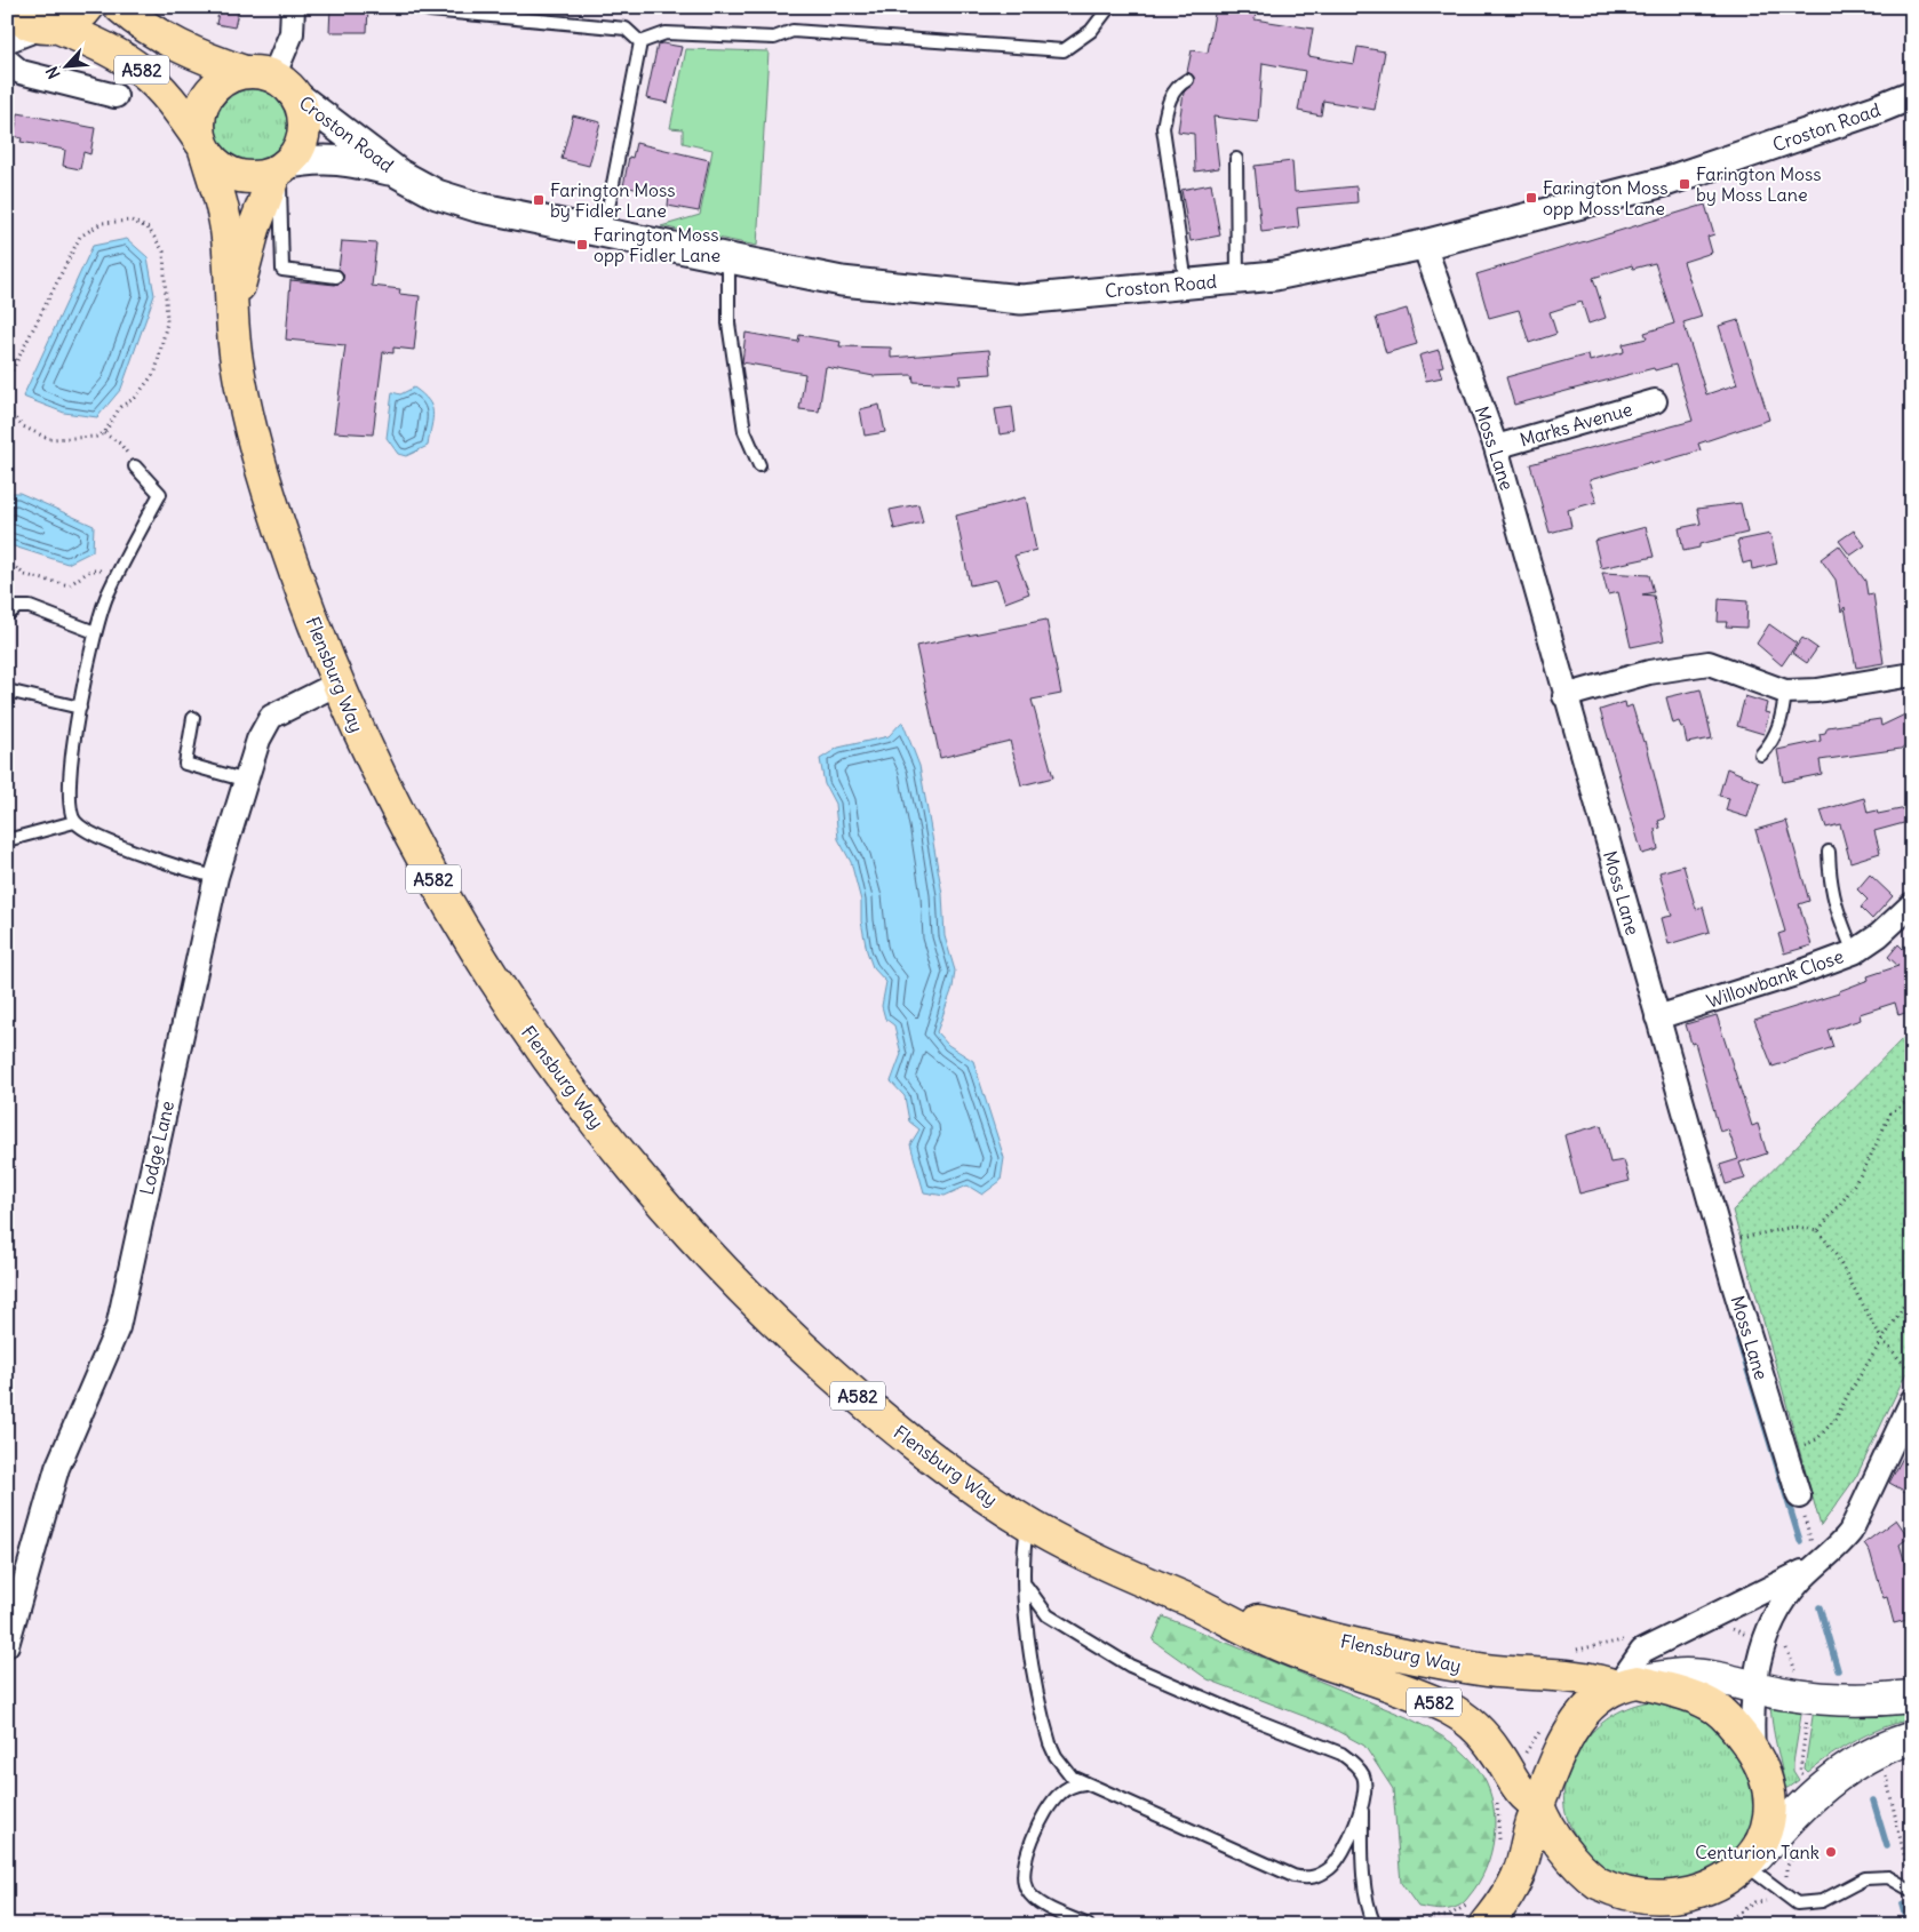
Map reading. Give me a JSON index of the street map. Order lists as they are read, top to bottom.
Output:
{
  "streets": {
    "highway": ["A582", "Croston Road", "Flensburg Way"],
    "street": [
      "Marks Avenue",
      "Moss Lane",
      "Willowbank Close",
      "Lodge Lane"
    ]
  },
  "crossings": [
    ["A582", "Croston Road"],
    ["A582", "Flensburg Way"],
    ["Croston Road", "Moss Lane"],
    ["Croston Road", "Flensburg Way"],
    ["Marks Avenue", "Moss Lane"],
    ["Moss Lane", "Willowbank Close"],
    ["Flensburg Way", "Lodge Lane"]
  ],
  "places": {
    "transit": [
      "Farington Moss by Moss Lane",
      "Farington Moss opp Moss Lane",
      "Farington Moss by Fidler Lane",
      "Farington Moss opp Fidler Lane"
    ],
    "other": ["Centurion Tank"]
  },
  "north": "bottom left"
}
